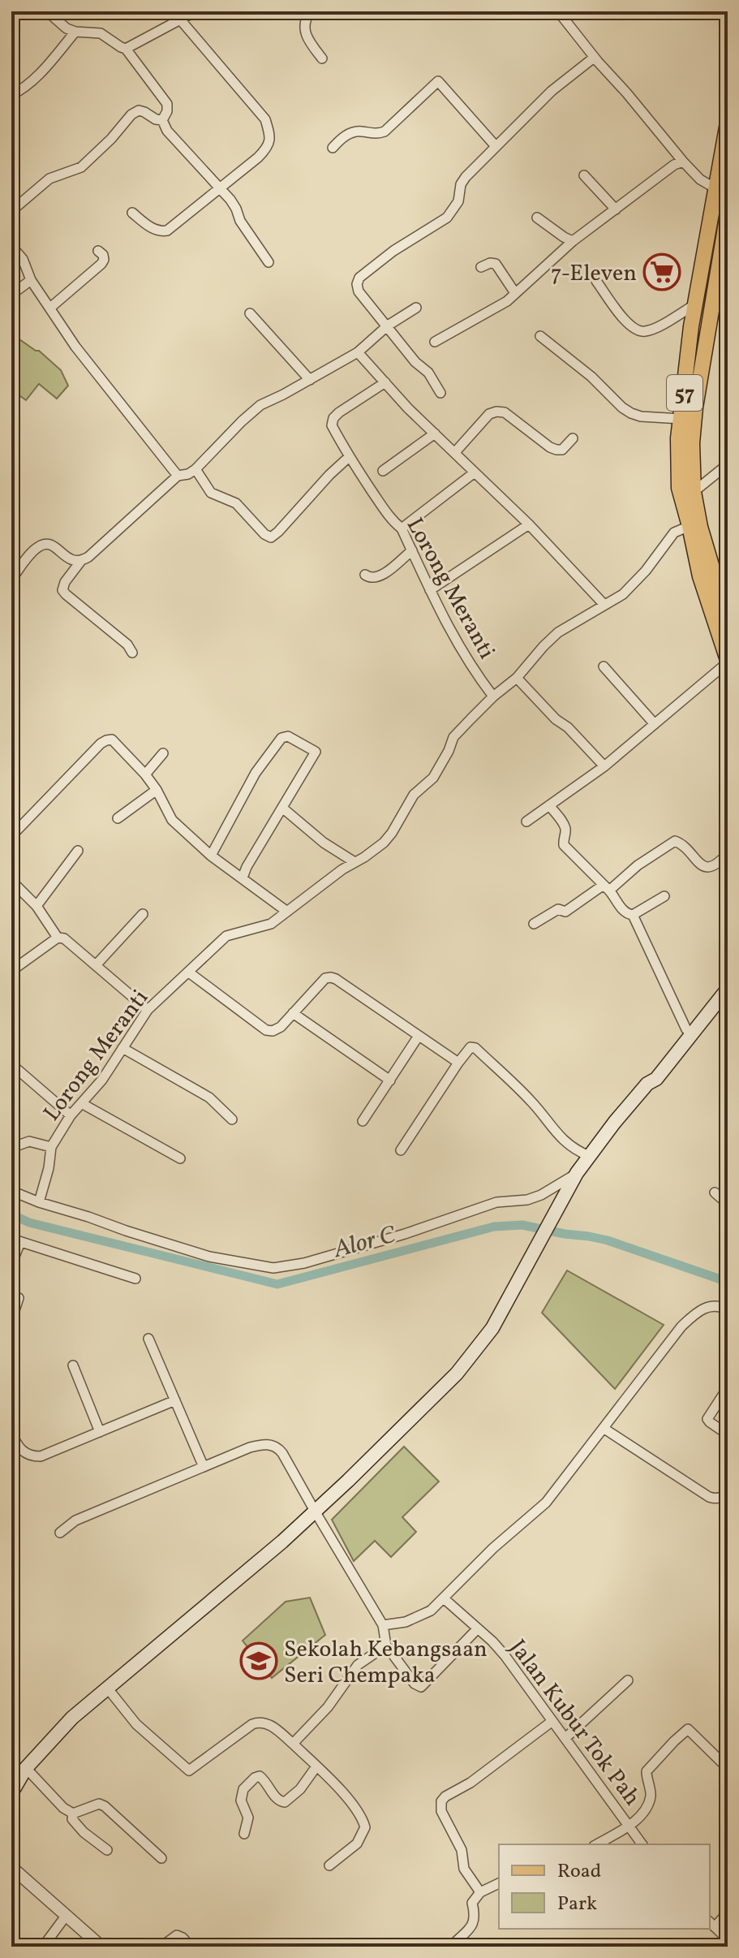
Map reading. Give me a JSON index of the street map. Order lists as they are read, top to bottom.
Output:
{
  "streets": {
    "main road": ["57"],
    "street": ["Lorong Meranti", "Jalan Kubur Tok Pah"]
  },
  "crossings": [
    ["57", "Lorong Meranti"]
  ],
  "water": ["Alor C"],
  "places": {
    "supermarket": ["7-Eleven"],
    "school or university": ["Sekolah Kebangsaan Seri Chempaka"]
  },
  "legend": ["Road", "Park"]
}
